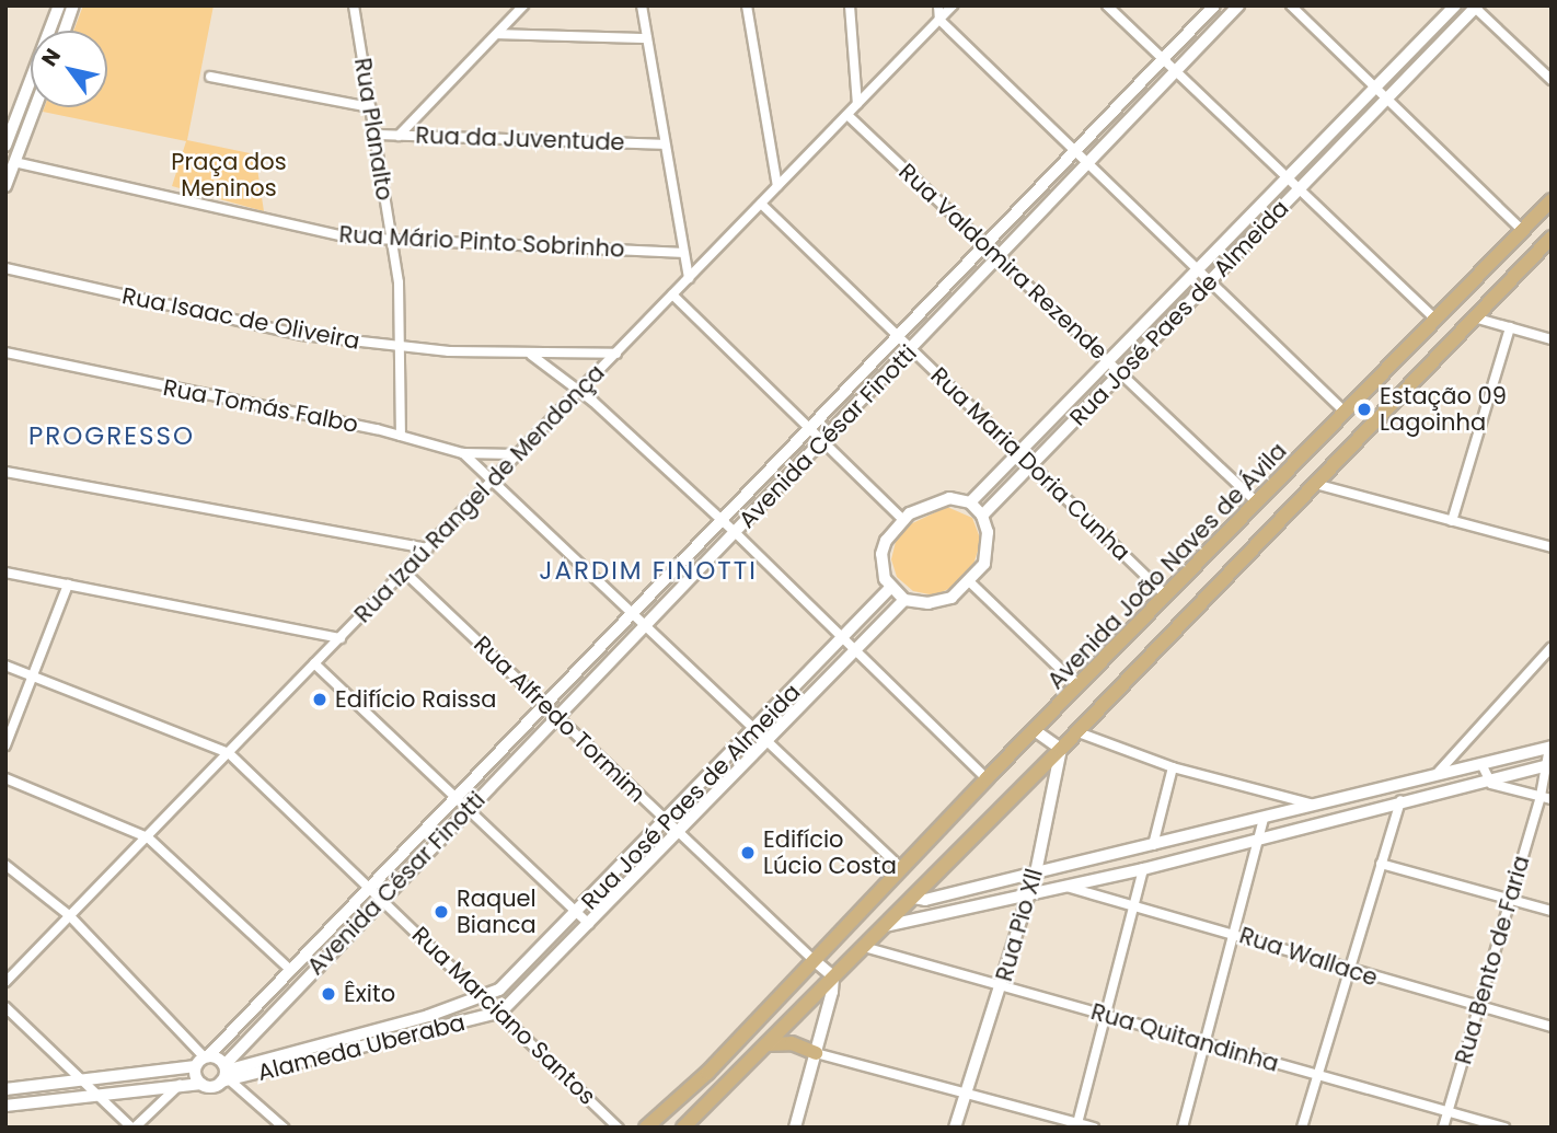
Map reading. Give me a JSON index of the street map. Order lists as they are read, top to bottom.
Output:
{
  "streets": {
    "main road": [
      "Avenida César Finotti",
      "Avenida João Naves de Ávila",
      "Rua Pio Xll",
      "Alameda Uberaba"
    ],
    "street": [
      "Rua Planalto",
      "Rua da Juventude",
      "Rua Mário Pinto Sobrinho",
      "Rua Valdomira Rezende",
      "Rua José Paes de Almeida",
      "Rua Isaac de Oliveira",
      "Rua Tomás Falbo",
      "Rua Maria Doria Cunha",
      "Rua Izaú Rangel de Mendonça",
      "Rua Alfredo Tormim",
      "Rua Wallace",
      "Rua Bento de Faria",
      "Rua Marciano Santos",
      "Rua Quitandinha"
    ]
  },
  "crossings": [
    ["Rua Planalto", "Rua da Juventude"],
    ["Rua Planalto", "Rua Mário Pinto Sobrinho"],
    ["Rua Planalto", "Rua Isaac de Oliveira"],
    ["Rua Planalto", "Rua Tomás Falbo"],
    ["Rua Valdomira Rezende", "Rua José Paes de Almeida"],
    ["Rua Valdomira Rezende", "Avenida César Finotti"],
    ["Rua Valdomira Rezende", "Rua Izaú Rangel de Mendonça"],
    ["Rua Valdomira Rezende", "Avenida João Naves de Ávila"],
    ["Rua José Paes de Almeida", "Rua Maria Doria Cunha"],
    ["Rua José Paes de Almeida", "Rua Alfredo Tormim"],
    ["Rua José Paes de Almeida", "Rua Marciano Santos"],
    ["Rua José Paes de Almeida", "Alameda Uberaba"],
    ["Rua Isaac de Oliveira", "Rua Izaú Rangel de Mendonça"],
    ["Rua Tomás Falbo", "Rua Izaú Rangel de Mendonça"],
    ["Avenida César Finotti", "Rua Maria Doria Cunha"],
    ["Avenida César Finotti", "Rua Alfredo Tormim"],
    ["Avenida César Finotti", "Rua Marciano Santos"],
    ["Avenida César Finotti", "Alameda Uberaba"],
    ["Rua Maria Doria Cunha", "Rua Izaú Rangel de Mendonça"],
    ["Rua Maria Doria Cunha", "Avenida João Naves de Ávila"],
    ["Rua Izaú Rangel de Mendonça", "Rua Alfredo Tormim"],
    ["Rua Izaú Rangel de Mendonça", "Rua Marciano Santos"],
    ["Avenida João Naves de Ávila", "Rua Alfredo Tormim"],
    ["Avenida João Naves de Ávila", "Rua Pio Xll"],
    ["Avenida João Naves de Ávila", "Rua Quitandinha"],
    ["Rua Pio Xll", "Rua Quitandinha"],
    ["Rua Wallace", "Rua Bento de Faria"],
    ["Rua Bento de Faria", "Rua Quitandinha"],
    ["Rua Marciano Santos", "Alameda Uberaba"]
  ],
  "districts": ["PROGRESSO", "JARDIM FINOTTI"],
  "parks": ["Praça dos Meninos"],
  "places": [
    "Estação 09 Lagoinha",
    "Edifício Raissa",
    "Edifício Lúcio Costa",
    "Raquel Bianca",
    "Êxito"
  ],
  "north": "top left"
}
